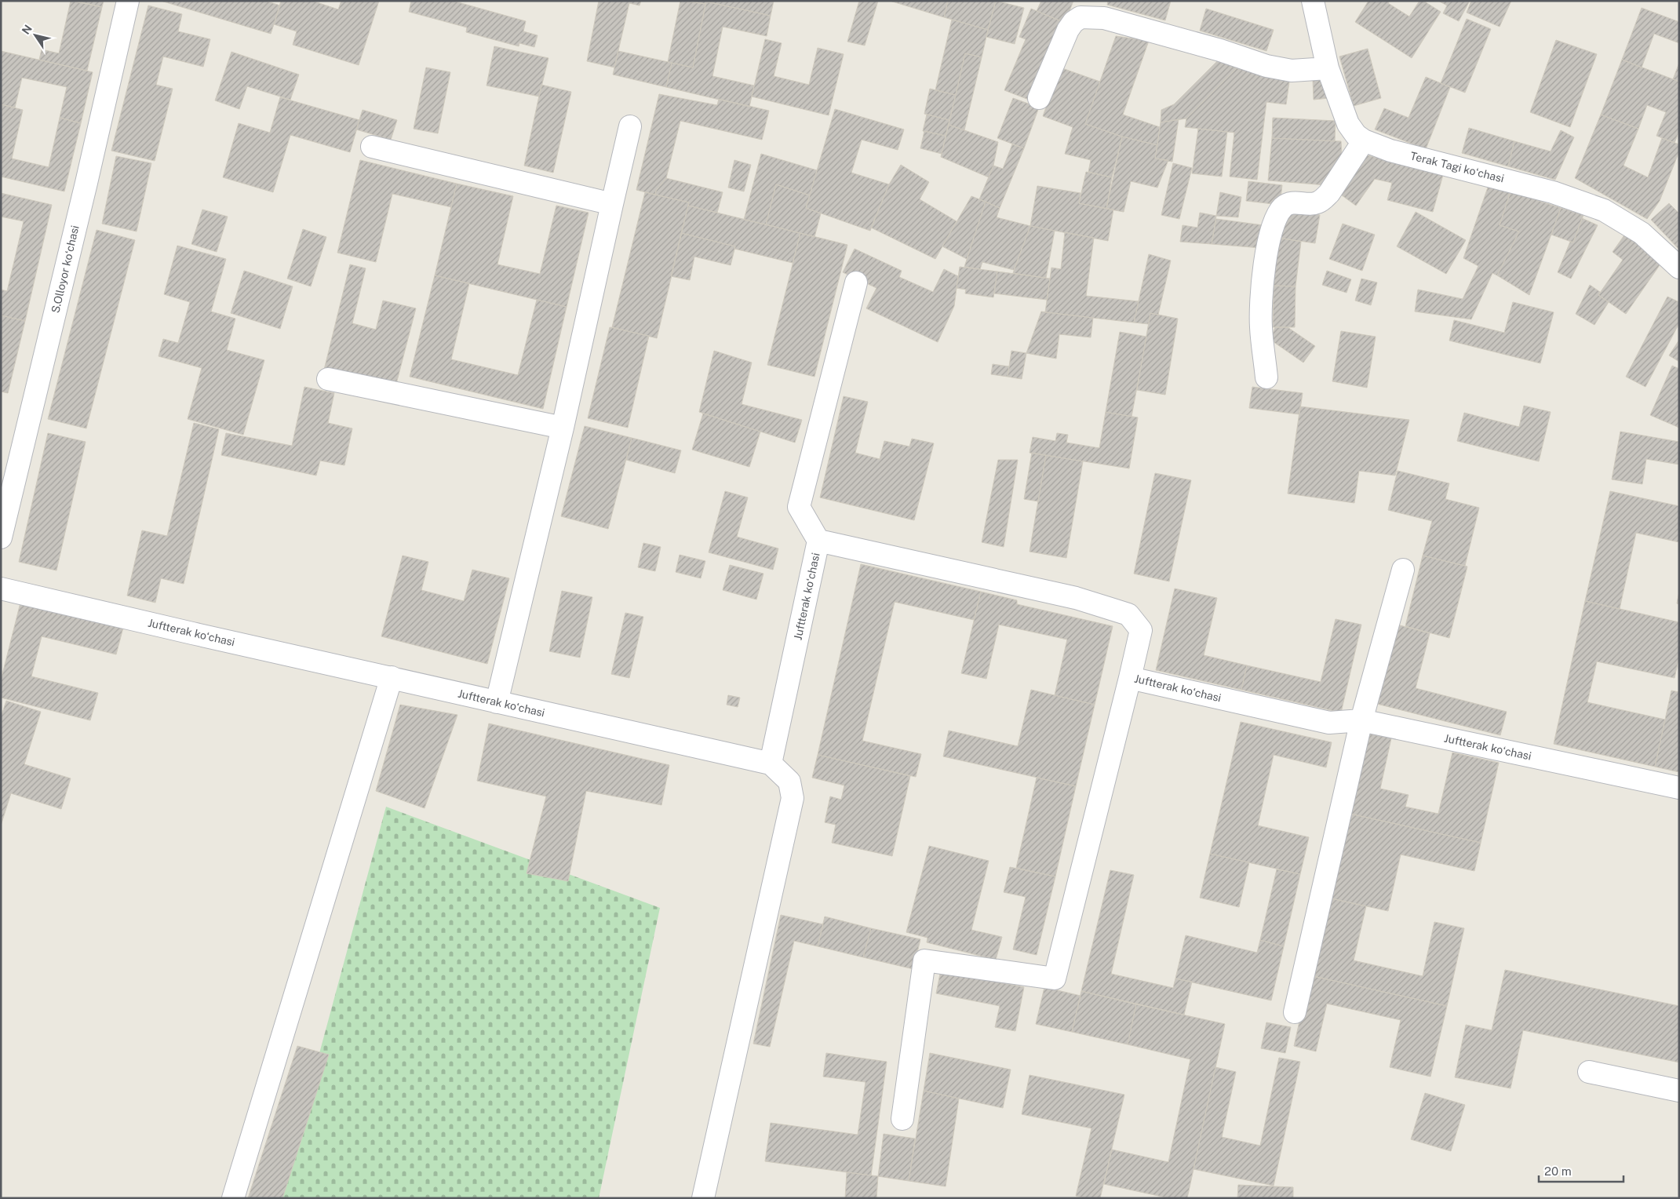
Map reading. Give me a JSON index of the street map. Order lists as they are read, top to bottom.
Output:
{
  "streets": {
    "street": ["Terak Tagi koʻchasi", "S.Olloyor koʻchasi", "Juftterak koʻchasi"]
  },
  "scale_bar": "20 m",
  "north": "top left"
}
